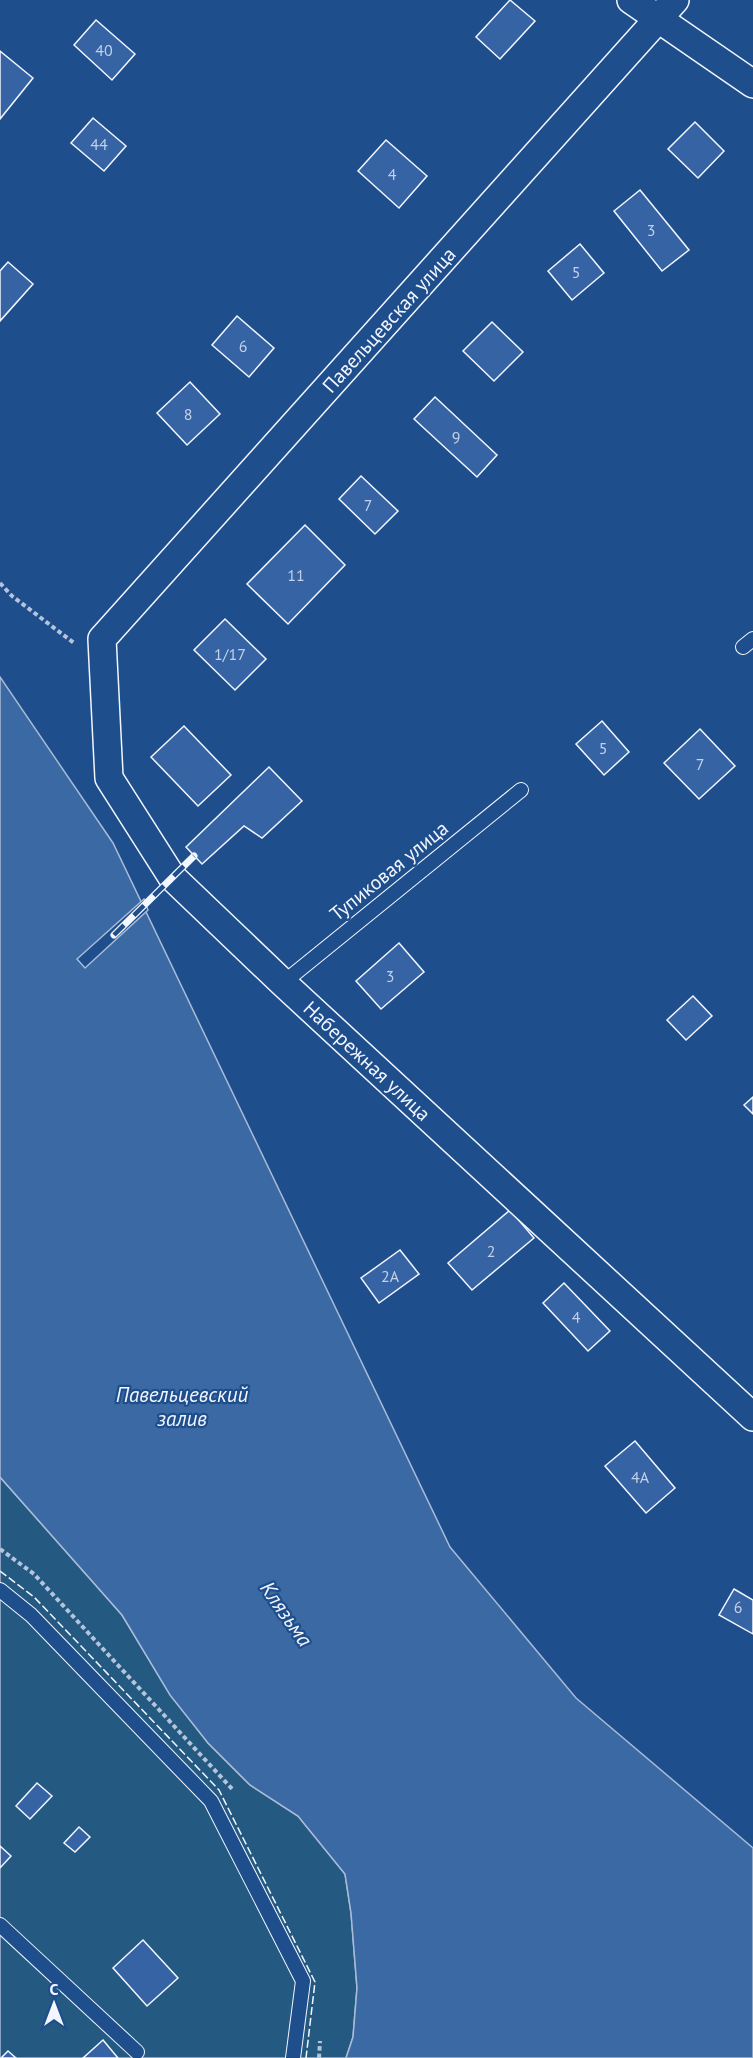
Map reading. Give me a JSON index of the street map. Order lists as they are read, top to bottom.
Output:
{
  "streets": {
    "street": ["Павельцевская улица", "Набережная улица"],
    "lane": ["Тупиковая улица"]
  },
  "crossings": [
    ["Павельцевская улица", "Набережная улица"],
    ["Тупиковая улица", "Набережная улица"]
  ],
  "water": ["Павельцевский залив", "Клязьма"],
  "house_numbers": [
    "40",
    "44",
    "4",
    "3",
    "5",
    "6",
    "8",
    "9",
    "7",
    "11",
    "1/17",
    "5",
    "7",
    "3",
    "2",
    "2А",
    "4",
    "4А",
    "6"
  ],
  "north": "top"
}
